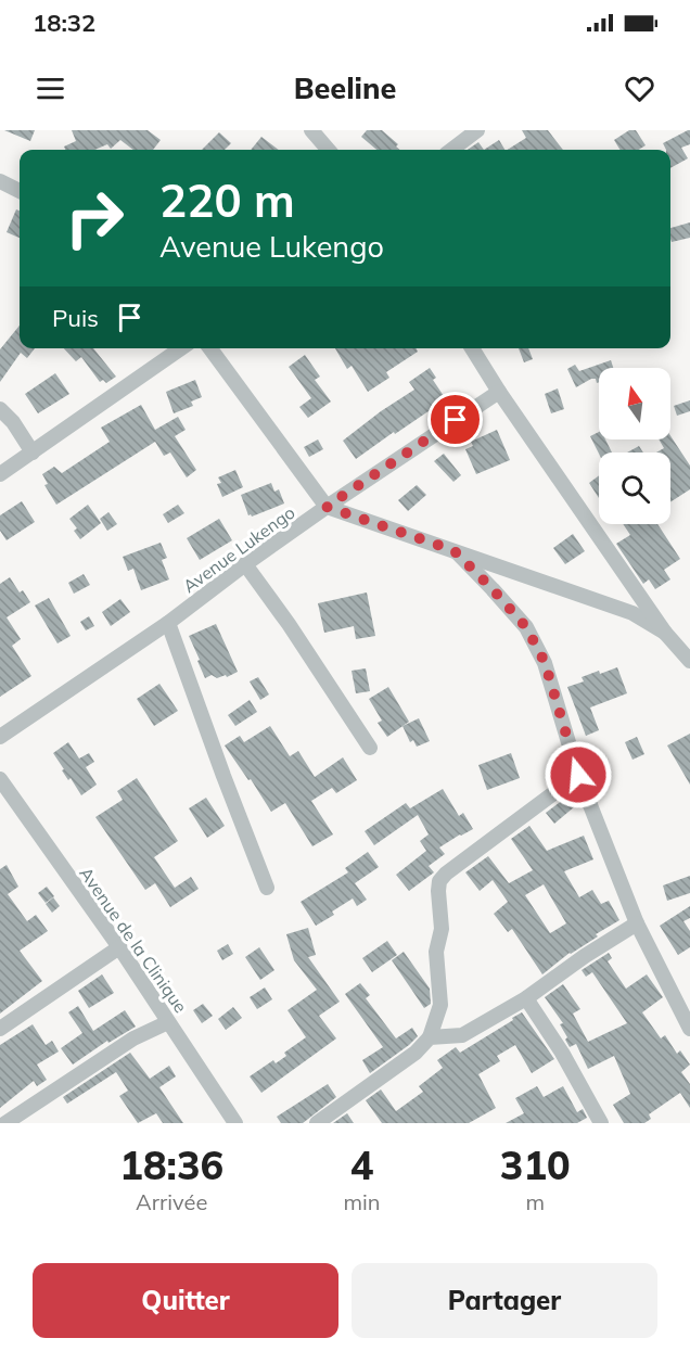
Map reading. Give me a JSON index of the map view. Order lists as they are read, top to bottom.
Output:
{
  "streets": {
    "street": ["Avenue Lukengo", "Avenue de la Clinique"]
  },
  "north": "top",
  "page": {
    "status": "18:32",
    "header": "Beeline",
    "turn": ["220 m", "Avenue Lukengo"],
    "then": "Puis",
    "eta": [
      "18:36",
      "Arrivée",
      "4",
      "min",
      "310",
      "m"
    ],
    "buttons": ["Quitter", "Partager"]
  }
}
